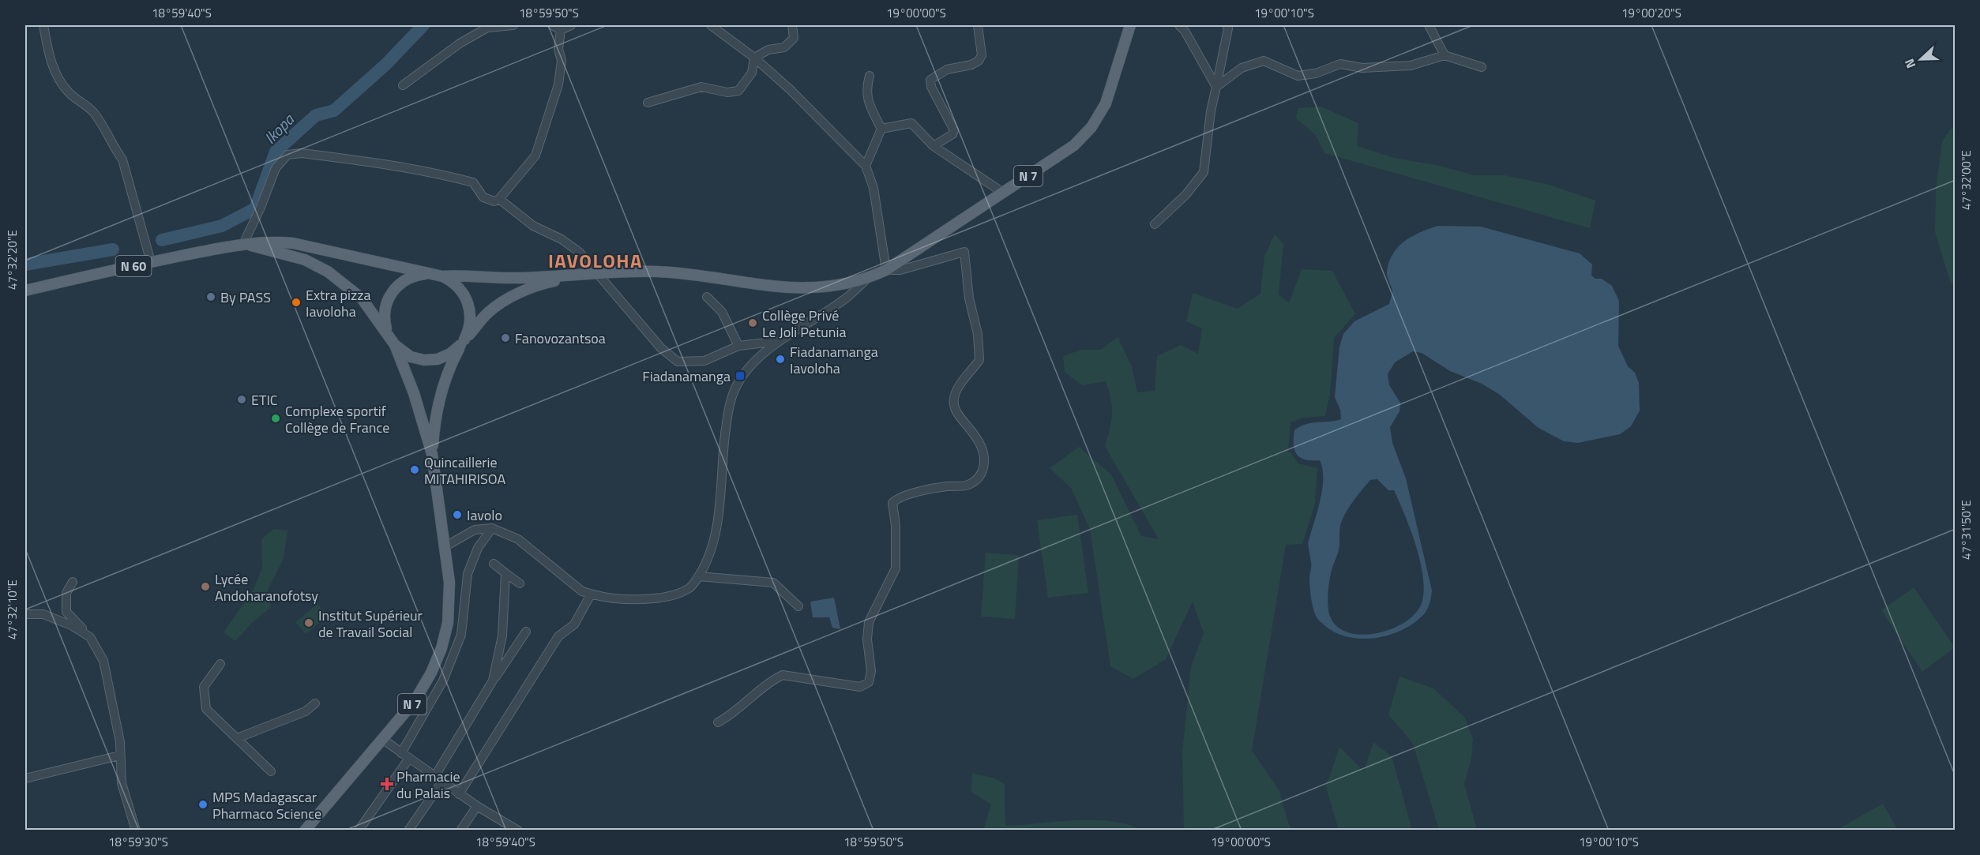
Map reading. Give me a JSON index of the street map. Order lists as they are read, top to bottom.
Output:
{
  "streets": {
    "main road": ["N 7", "N 60"]
  },
  "districts": ["IAVOLOHA"],
  "water": ["Ikopa"],
  "places": {
    "other": [
      "By PASS",
      "Extra pizza Iavoloha",
      "Collège Privé Le Joli Petunia",
      "Fanovozantsoa",
      "Fiadanamanga Iavoloha",
      "ETIC",
      "Complexe sportif Collège de France",
      "Quincaillerie MITAHIRISOA",
      "Iavolo",
      "Lycée Andoharanofotsy",
      "Institut Supérieur de Travail Social",
      "MPS Madagascar Pharmaco Science"
    ],
    "transit": ["Fiadanamanga"],
    "health": ["Pharmacie du Palais"]
  },
  "north": "left",
  "coordinates": [
    "18°59'40\"S",
    "18°59'50\"S",
    "19°00'00\"S",
    "19°00'10\"S",
    "19°00'20\"S",
    "47°32'00\"E",
    "47°32'20\"E",
    "47°31'50\"E",
    "47°32'10\"E",
    "18°59'30\"S"
  ]
}
